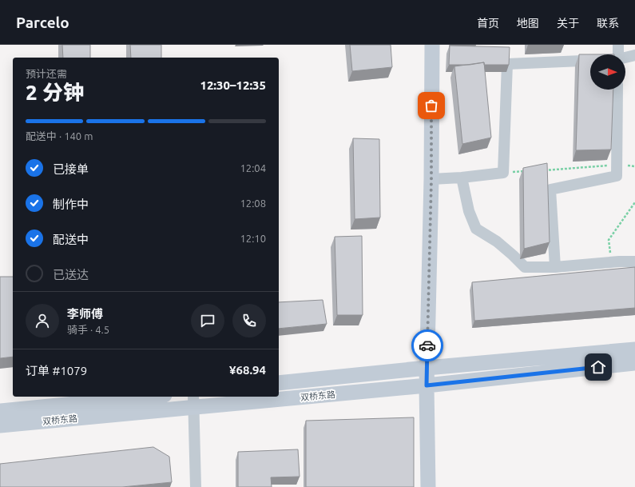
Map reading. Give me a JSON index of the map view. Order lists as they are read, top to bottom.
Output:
{
  "streets": {
    "street": ["双桥东路"]
  },
  "north": "right",
  "page": {
    "header": "Parcelo",
    "nav": [
      "首页",
      "地图",
      "关于",
      "联系"
    ],
    "heading": ["2 分钟", "预计还需", "12:30–12:35"],
    "panel": [
      "李师傅",
      "骑手 · 4.5",
      "订单 #1079",
      "¥68.94"
    ],
    "bar": "配送中 · 140 m",
    "list": [
      ["已接单", "12:04"],
      ["制作中", "12:08"],
      ["配送中", "12:10"],
      "已送达"
    ]
  }
}
